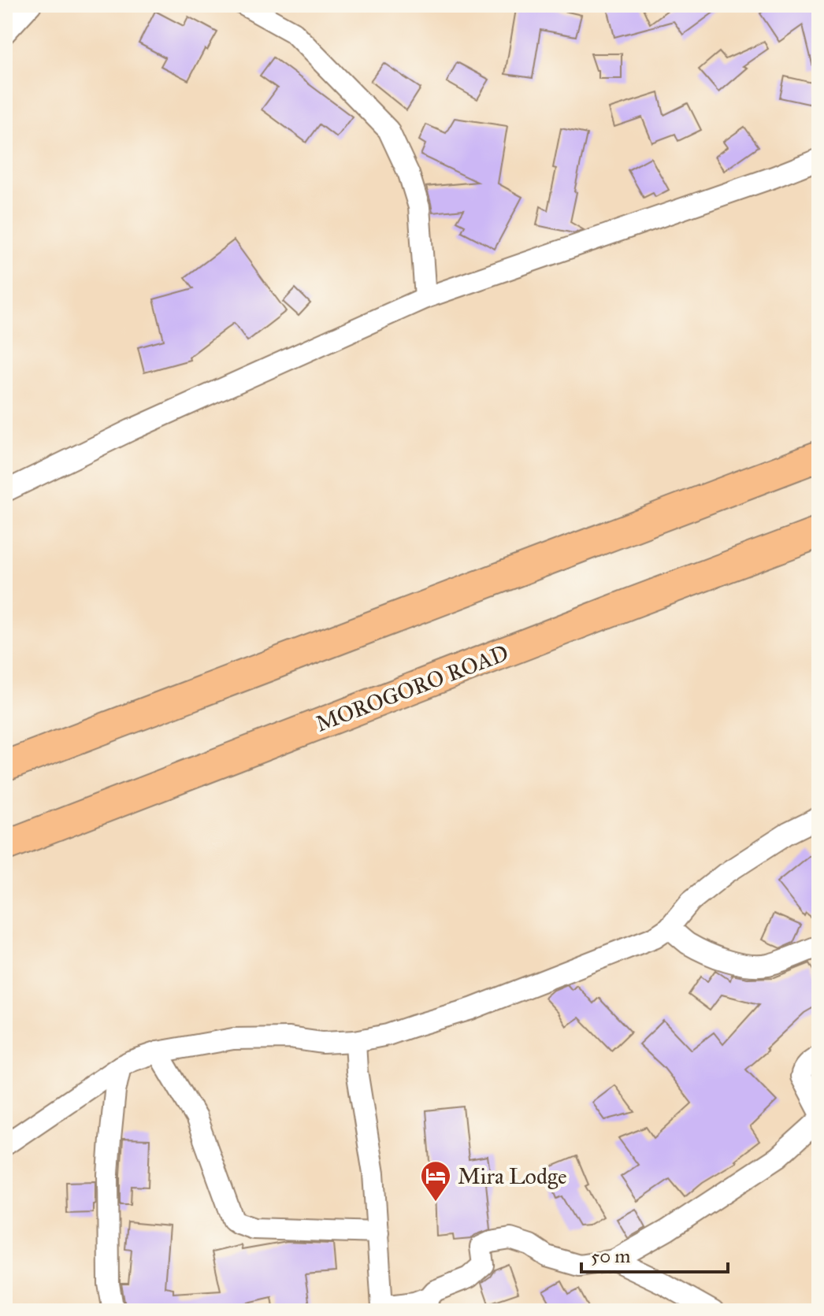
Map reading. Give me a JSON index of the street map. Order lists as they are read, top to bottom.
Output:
{
  "streets": {
    "highway": ["MOROGORO ROAD"]
  },
  "places": {
    "hotel": ["Mira Lodge"]
  },
  "scale_bar": "50 m"
}
